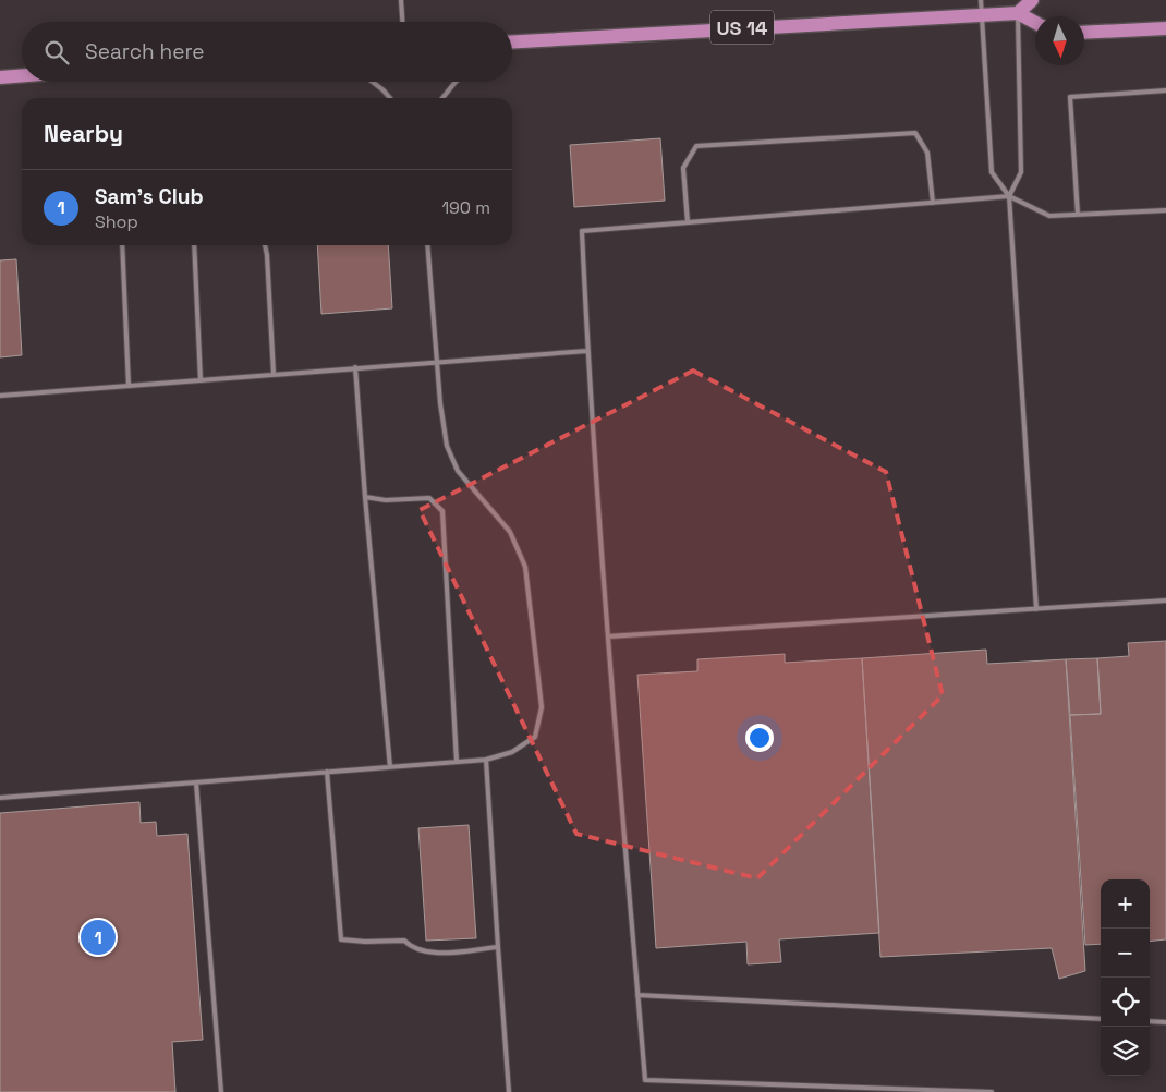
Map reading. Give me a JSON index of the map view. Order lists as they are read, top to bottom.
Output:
{
  "streets": {
    "main road": ["US 14"]
  },
  "north": "bottom",
  "page": {
    "search": "Search here",
    "heading": "Nearby",
    "list": [
      {
        "mark": "1",
        "name": "Sam's Club",
        "note": "Shop",
        "value": "190 m"
      }
    ],
    "map_buttons": ["+", "−"],
    "pins": "1"
  }
}
